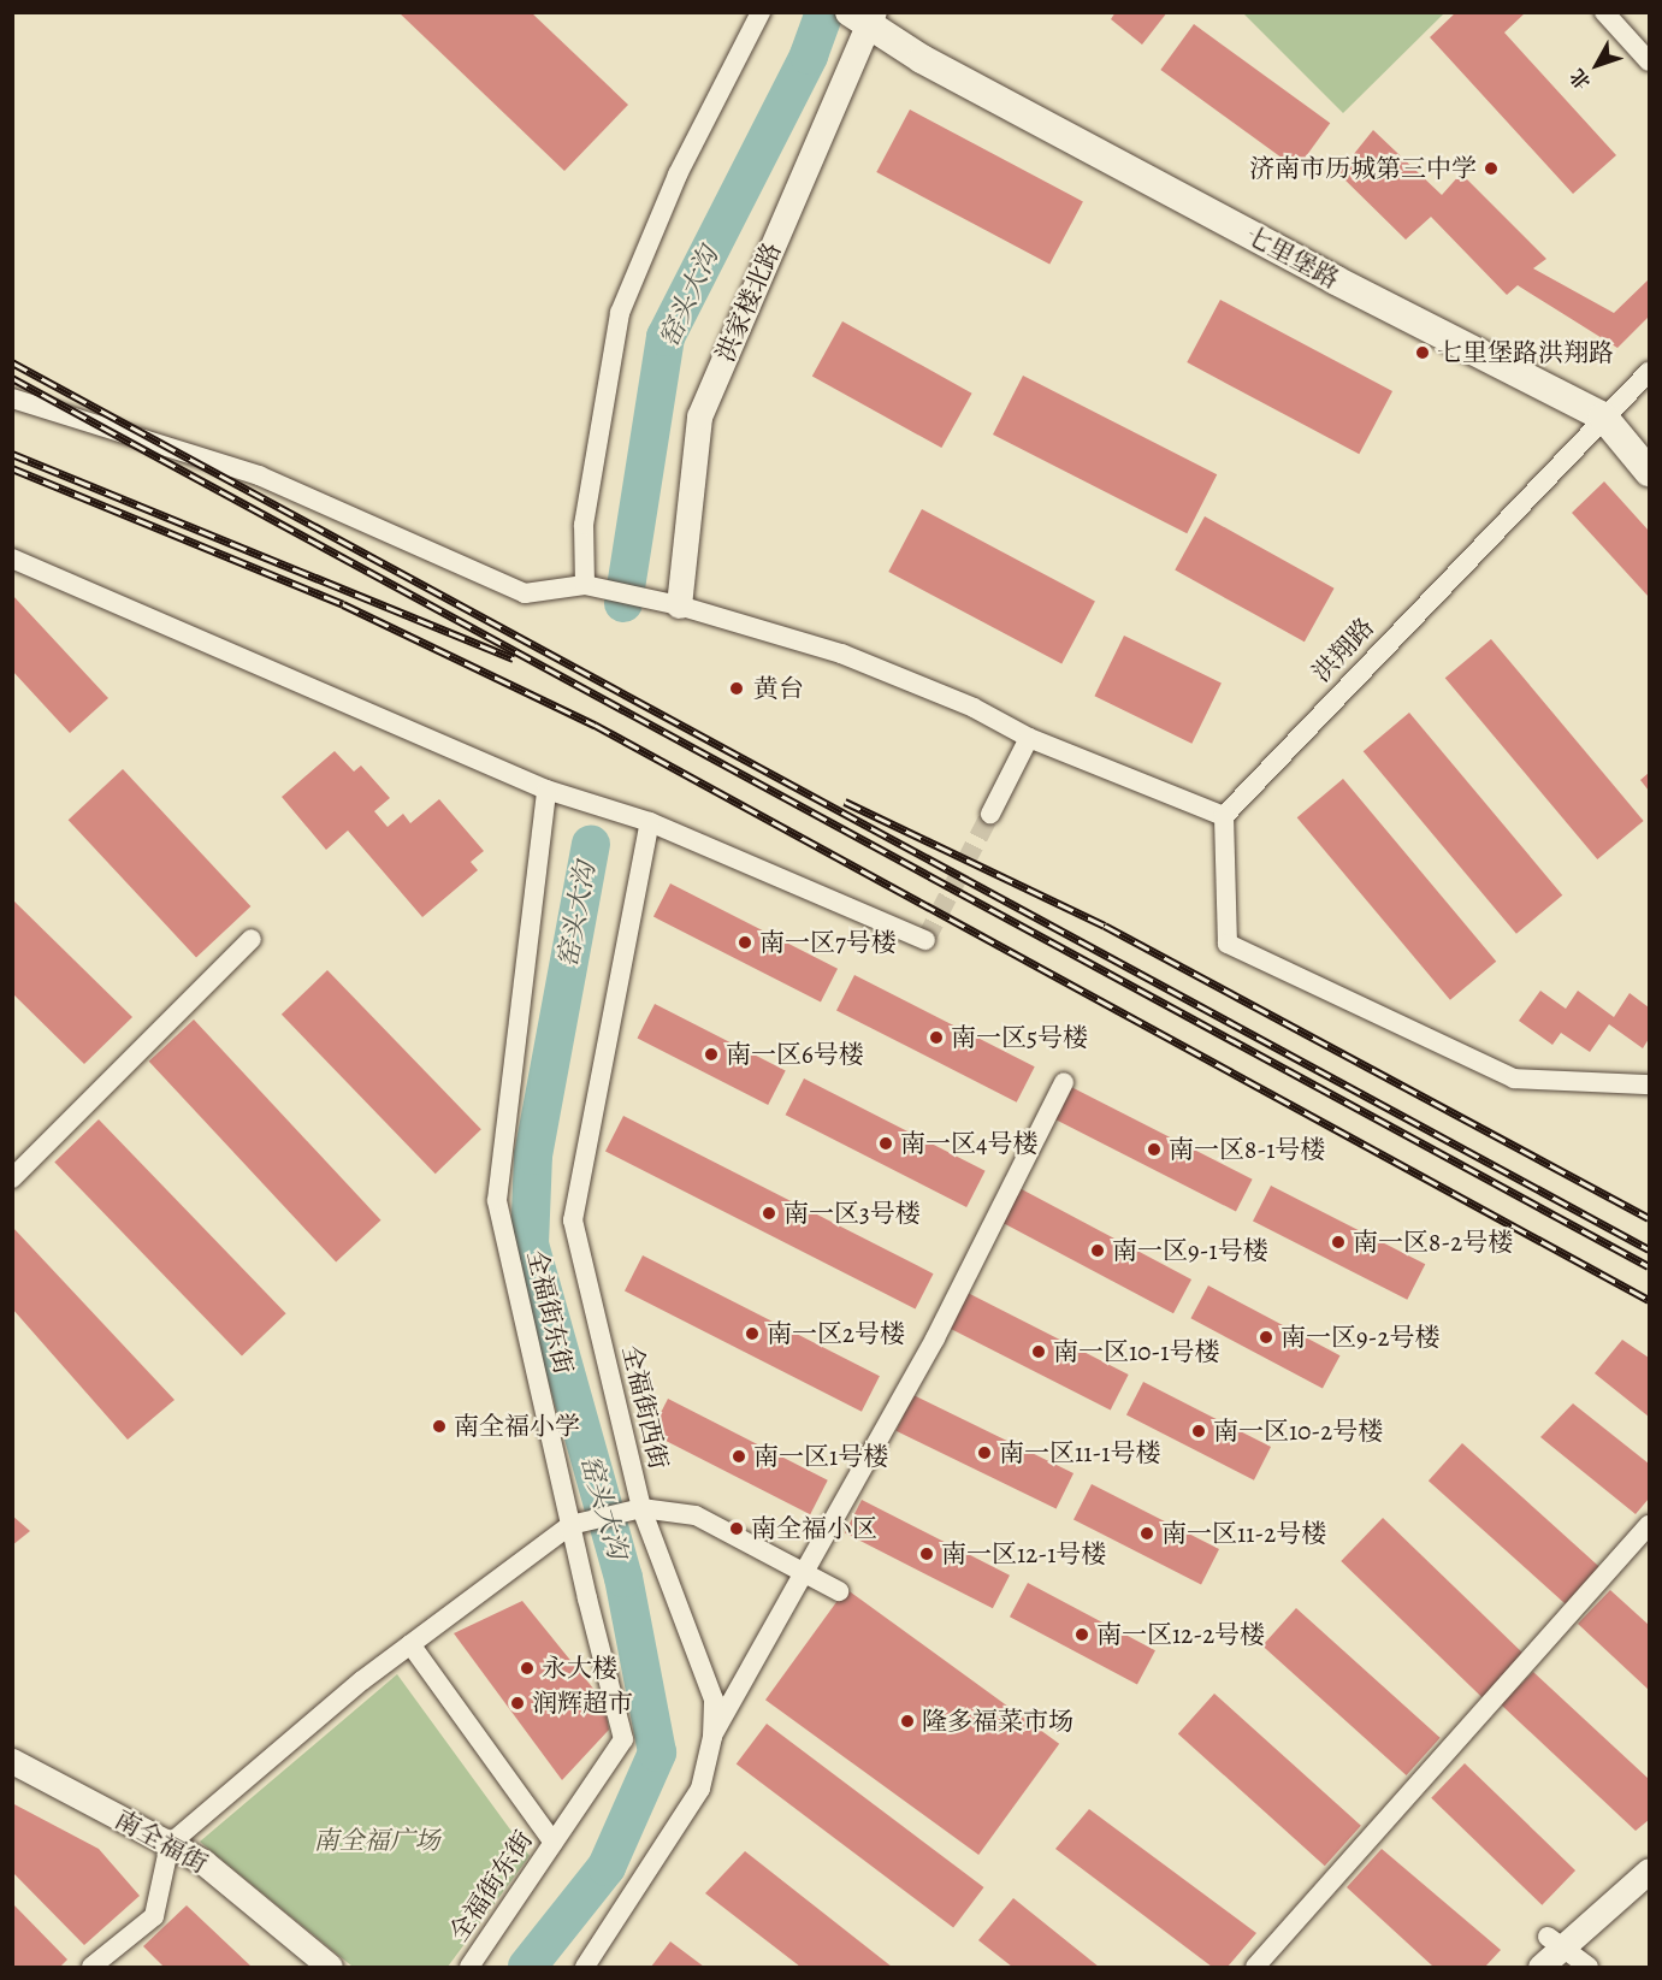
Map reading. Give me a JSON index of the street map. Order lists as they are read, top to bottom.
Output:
{
  "streets": {
    "main road": ["七里堡路"],
    "street": [
      "洪家楼北路",
      "洪翔路",
      "全福街东街",
      "全福街西街",
      "南全福街"
    ]
  },
  "crossings": [
    ["七里堡路", "洪家楼北路"],
    ["七里堡路", "洪翔路"]
  ],
  "water": ["窑头大沟"],
  "parks": ["南全福广场"],
  "places": [
    "济南市历城第三中学",
    "七里堡路洪翔路",
    "黄台",
    "南一区7号楼",
    "南一区5号楼",
    "南一区6号楼",
    "南一区4号楼",
    "南一区8-1号楼",
    "南一区3号楼",
    "南一区8-2号楼",
    "南一区9-1号楼",
    "南一区2号楼",
    "南一区9-2号楼",
    "南一区10-1号楼",
    "南全福小学",
    "南一区10-2号楼",
    "南一区11-1号楼",
    "南一区1号楼",
    "南全福小区",
    "南一区11-2号楼",
    "南一区12-1号楼",
    "南一区12-2号楼",
    "永大楼",
    "润辉超市",
    "隆多福菜市场"
  ],
  "north": "bottom left"
}
